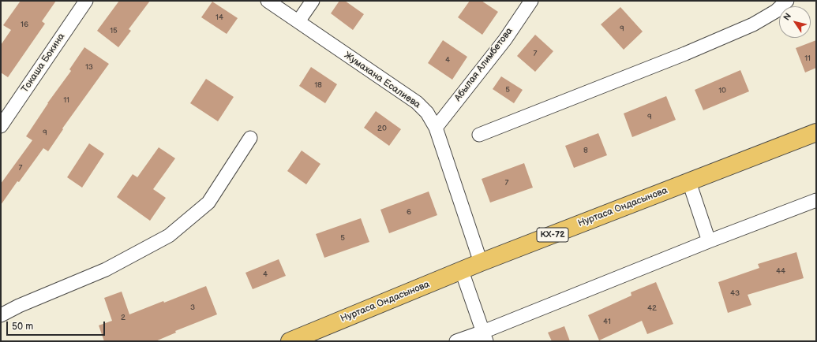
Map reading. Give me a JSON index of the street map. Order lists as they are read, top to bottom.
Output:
{
  "streets": {
    "main road": ["Нуртаса Ондасынова", "КХ-72"],
    "street": ["Токаша Бокина", "Абылая Алимбетова", "Жумахана Есалиева"]
  },
  "crossings": [
    ["Абылая Алимбетова", "Жумахана Есалиева"],
    ["Жумахана Есалиева", "Нуртаса Ондасынова"]
  ],
  "house_numbers": [
    "14",
    "16",
    "9",
    "15",
    "7",
    "11",
    "4",
    "13",
    "18",
    "5",
    "10",
    "11",
    "9",
    "20",
    "9",
    "8",
    "7",
    "7",
    "6",
    "5",
    "44",
    "4",
    "43",
    "3",
    "42",
    "2",
    "41"
  ],
  "scale_bar": "50 m",
  "north": "top left"
}
